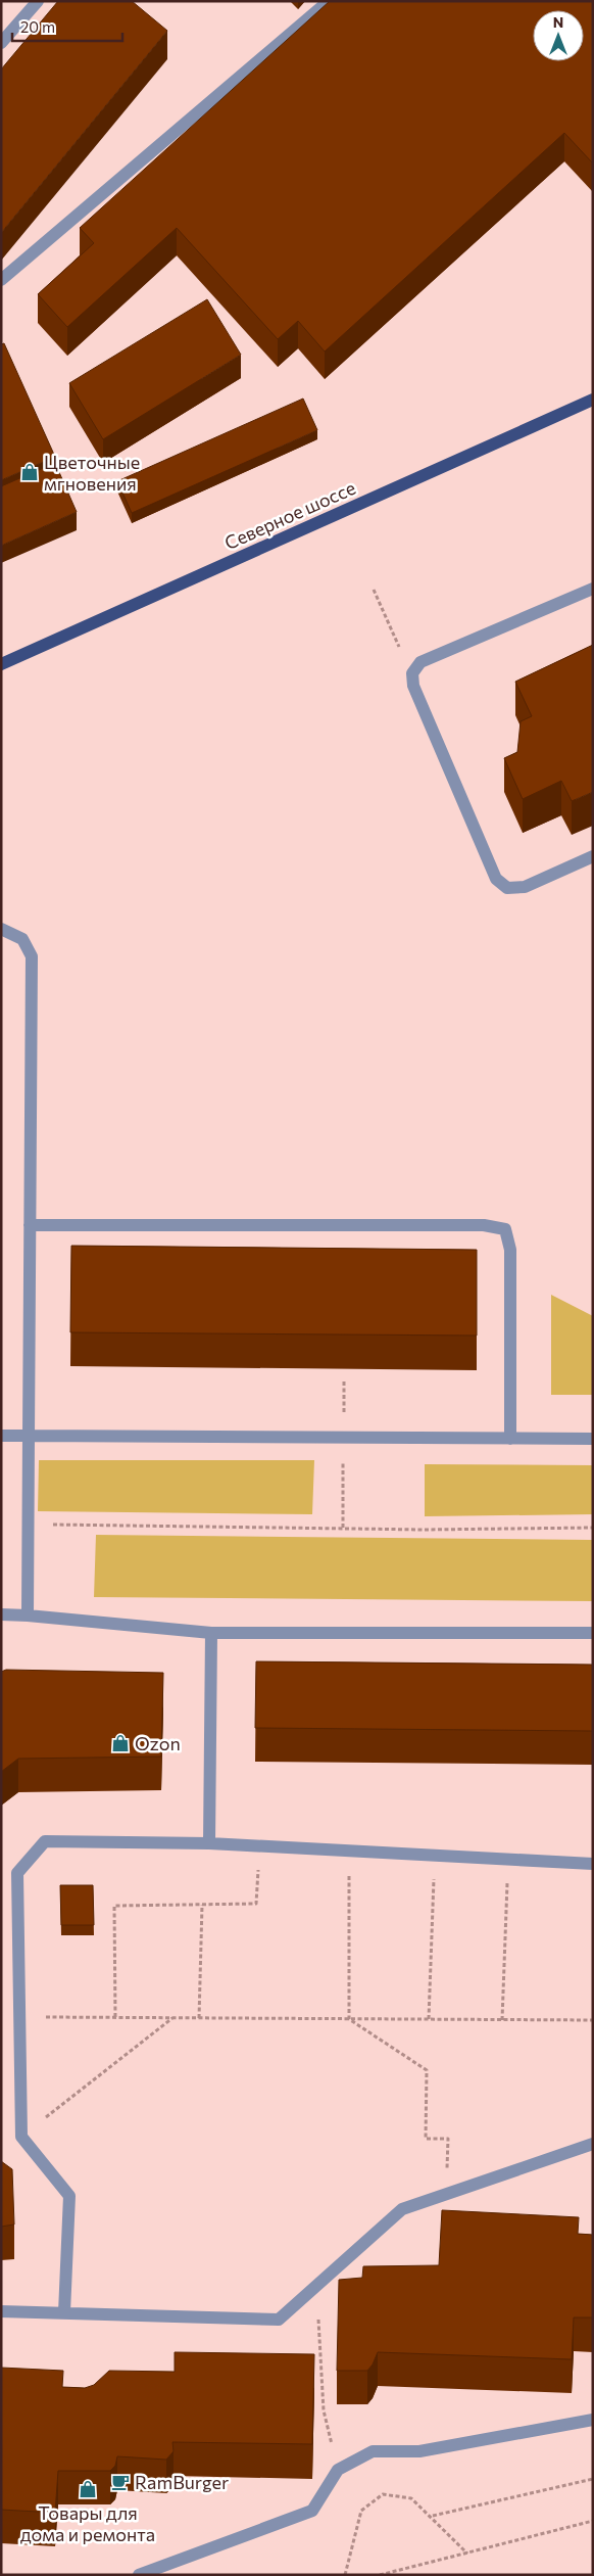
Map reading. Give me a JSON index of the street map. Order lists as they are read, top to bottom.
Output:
{
  "streets": {
    "main road": ["Северное шоссе"]
  },
  "places": {
    "shop": ["Цветочные мгновения", "Ozon", "Товары для дома и ремонта"],
    "cafe": ["RamBurger"]
  },
  "scale_bar": "20 m",
  "north": "top"
}
